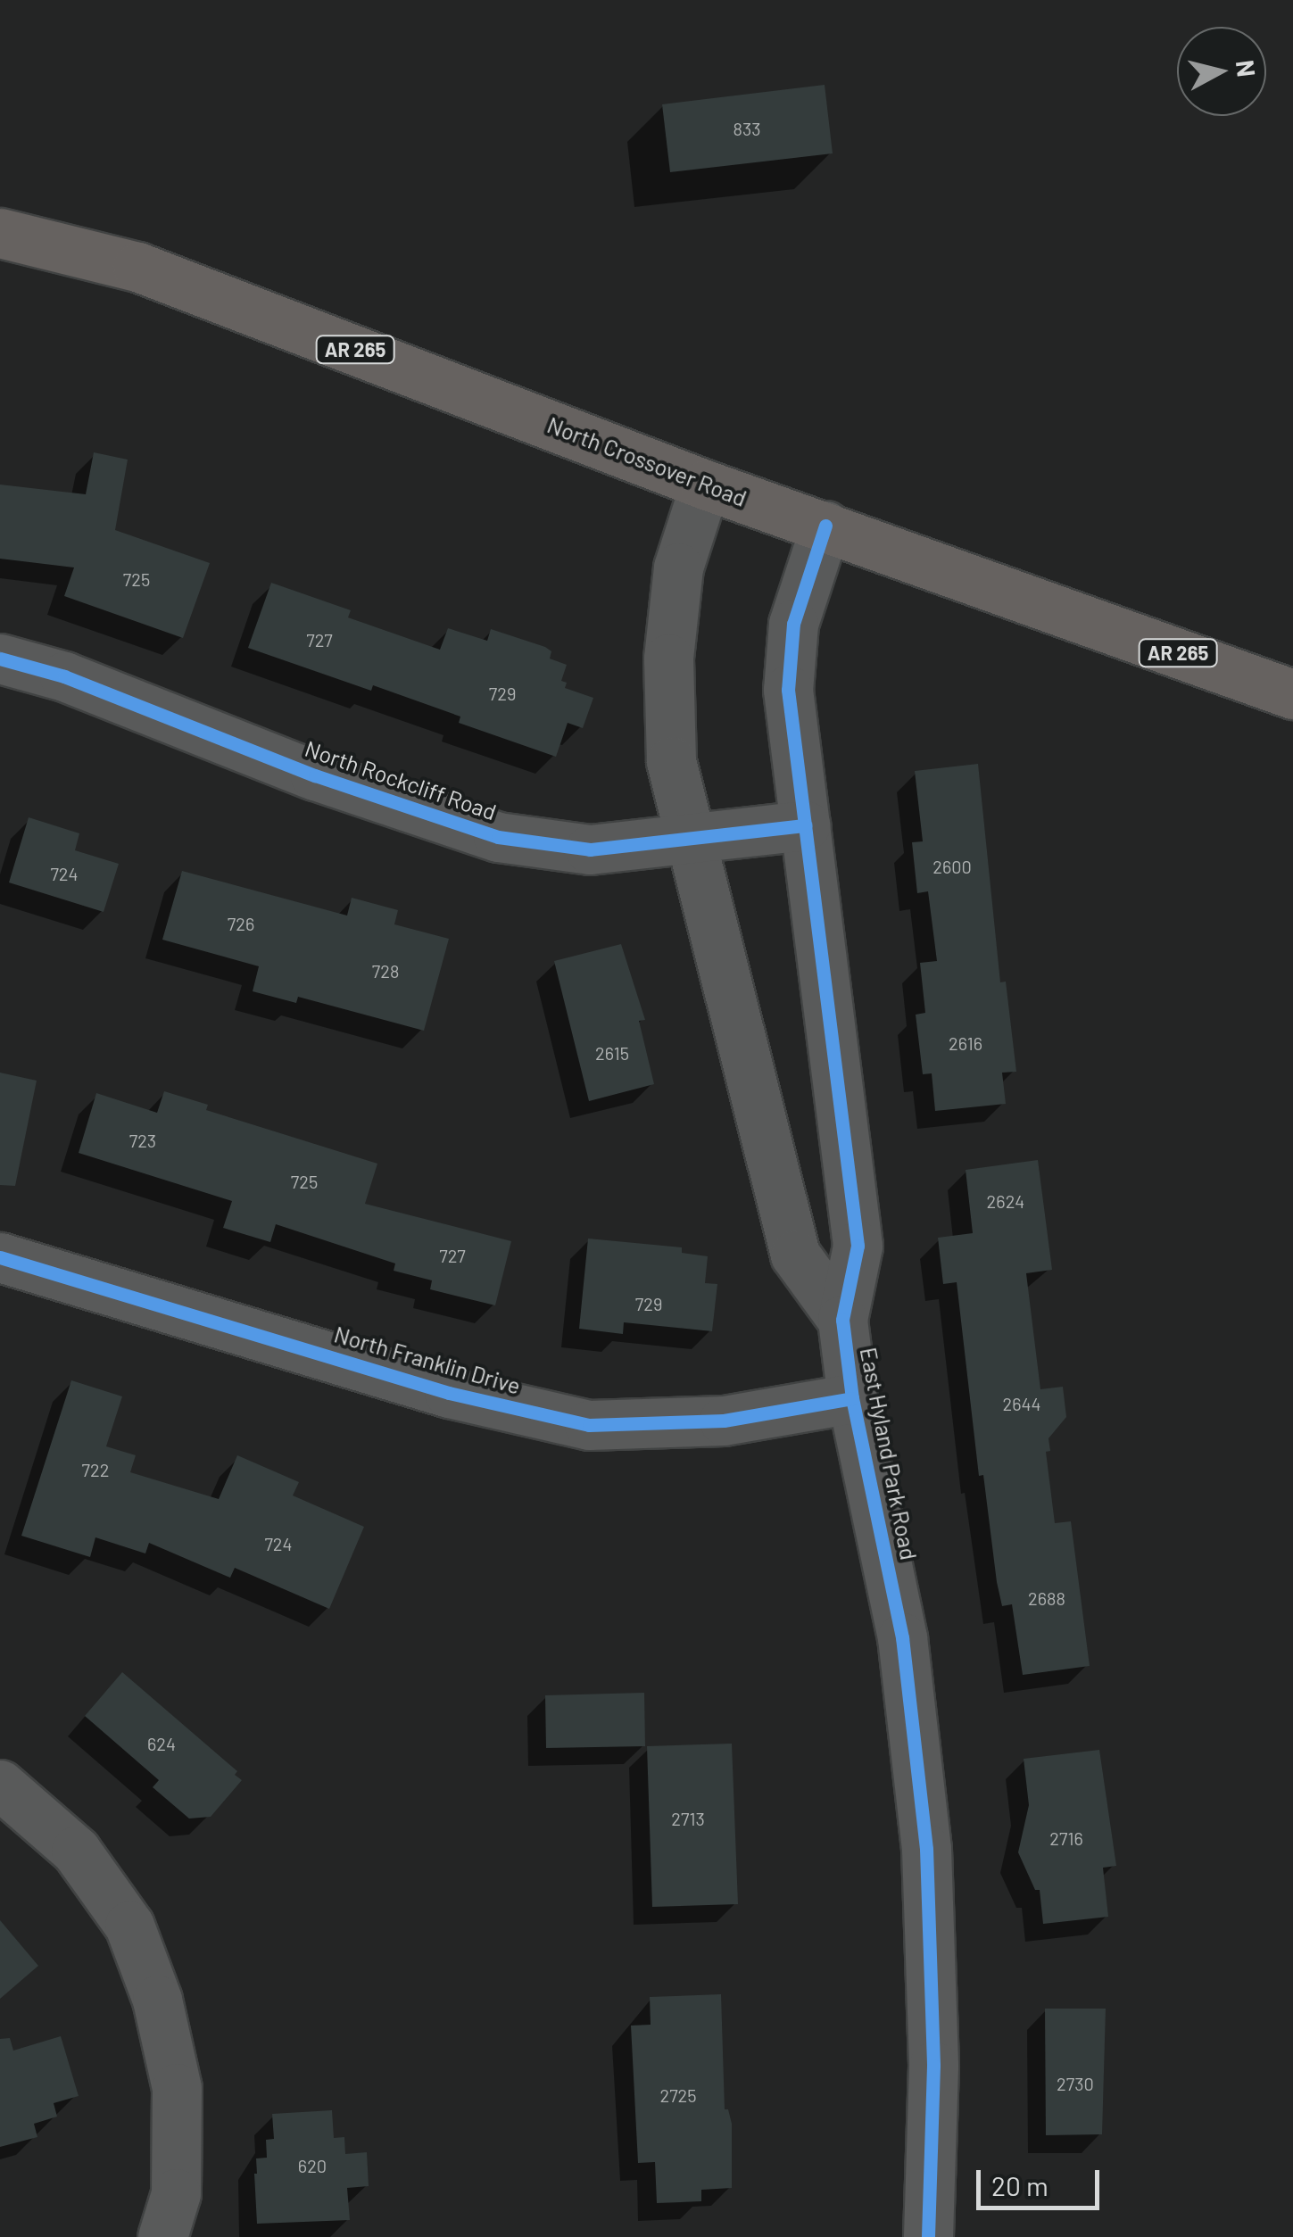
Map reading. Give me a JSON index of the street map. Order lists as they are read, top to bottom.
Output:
{
  "streets": {
    "main road": ["AR 265", "North Crossover Road"],
    "street": ["North Rockcliff Road", "North Franklin Drive", "East Hyland Park Road"]
  },
  "crossings": [
    ["North Crossover Road", "East Hyland Park Road"],
    ["North Rockcliff Road", "East Hyland Park Road"],
    ["North Franklin Drive", "East Hyland Park Road"]
  ],
  "house_numbers": [
    "833",
    "725",
    "727",
    "729",
    "2600",
    "724",
    "726",
    "728",
    "2616",
    "2615",
    "723",
    "725",
    "2624",
    "727",
    "729",
    "2644",
    "722",
    "724",
    "2688",
    "624",
    "2713",
    "2716",
    "2730",
    "2725",
    "620"
  ],
  "scale_bar": "20 m",
  "north": "right"
}
